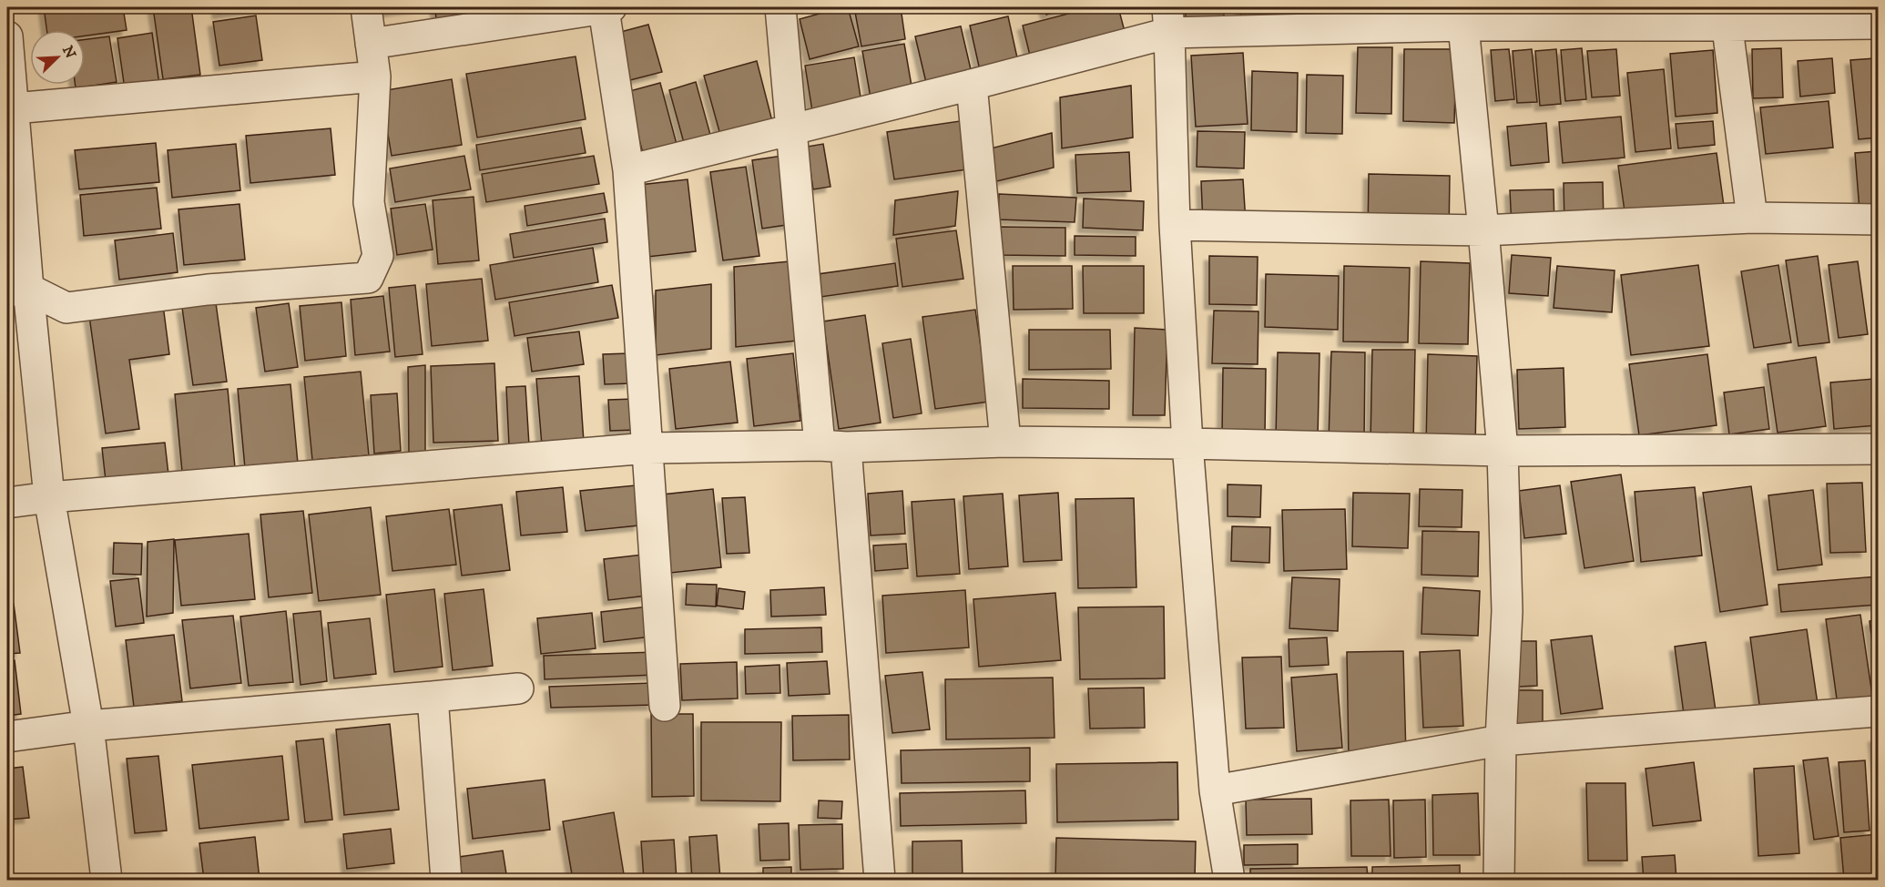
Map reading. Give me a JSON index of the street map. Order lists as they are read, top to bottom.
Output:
{
  "north": "top right"
}
